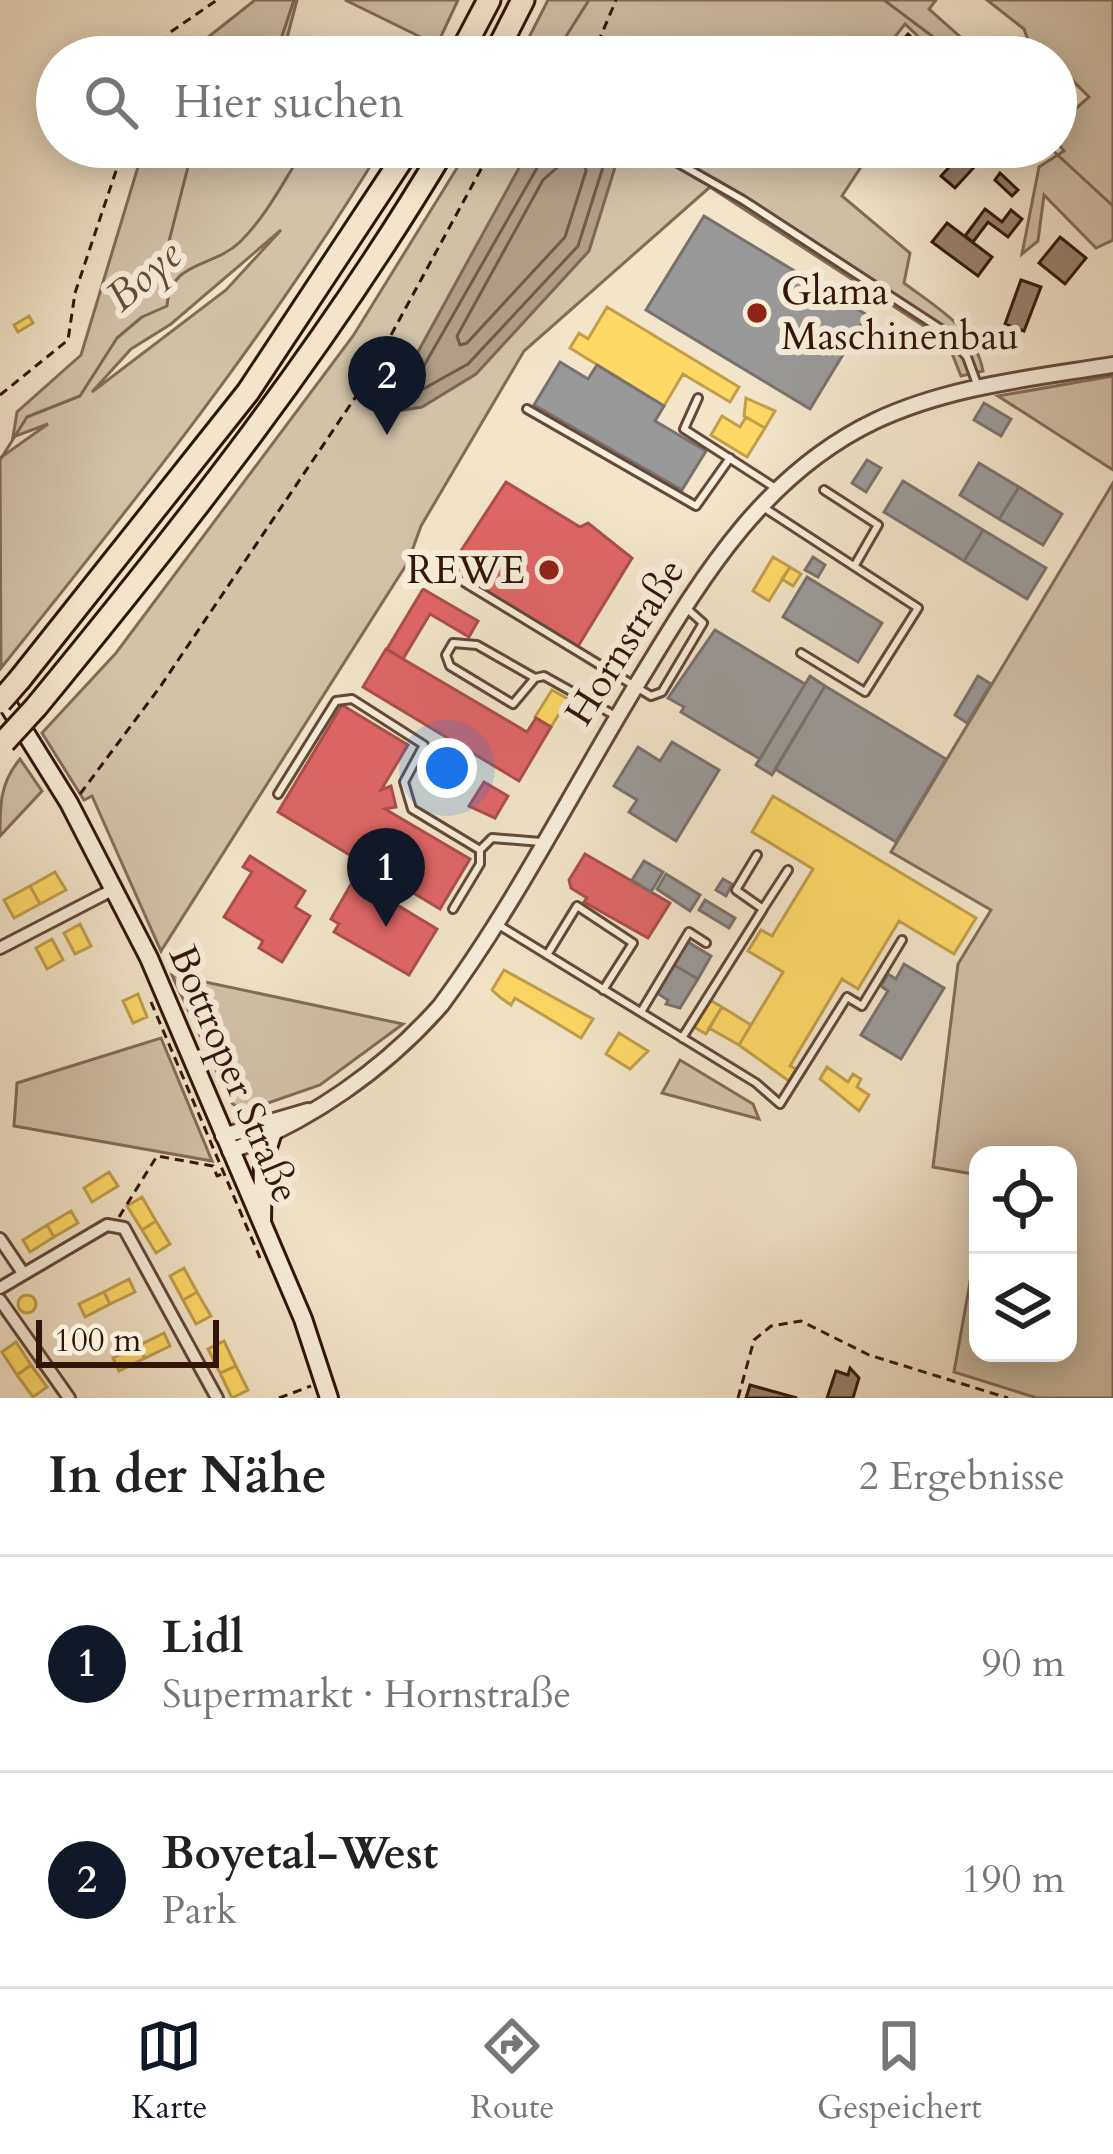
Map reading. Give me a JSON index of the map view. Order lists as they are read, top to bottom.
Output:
{
  "streets": {
    "main road": ["Bottroper Straße"],
    "street": ["Hornstraße"]
  },
  "crossings": [
    ["Hornstraße", "Bottroper Straße"]
  ],
  "water": ["Boye"],
  "places": ["Glama Maschinenbau", "REWE"],
  "scale_bar": "100 m",
  "page": {
    "search": "Hier suchen",
    "pins": ["2", "1"],
    "scale": "100 m",
    "heading": ["In der Nähe", "2 Ergebnisse"],
    "list": [
      {
        "mark": "1",
        "name": "Lidl",
        "note": "Supermarkt · Hornstraße",
        "value": "90 m"
      },
      {
        "mark": "2",
        "name": "Boyetal-West",
        "note": "Park",
        "value": "190 m"
      }
    ],
    "nav": ["Karte", "Route", "Gespeichert"]
  }
}
